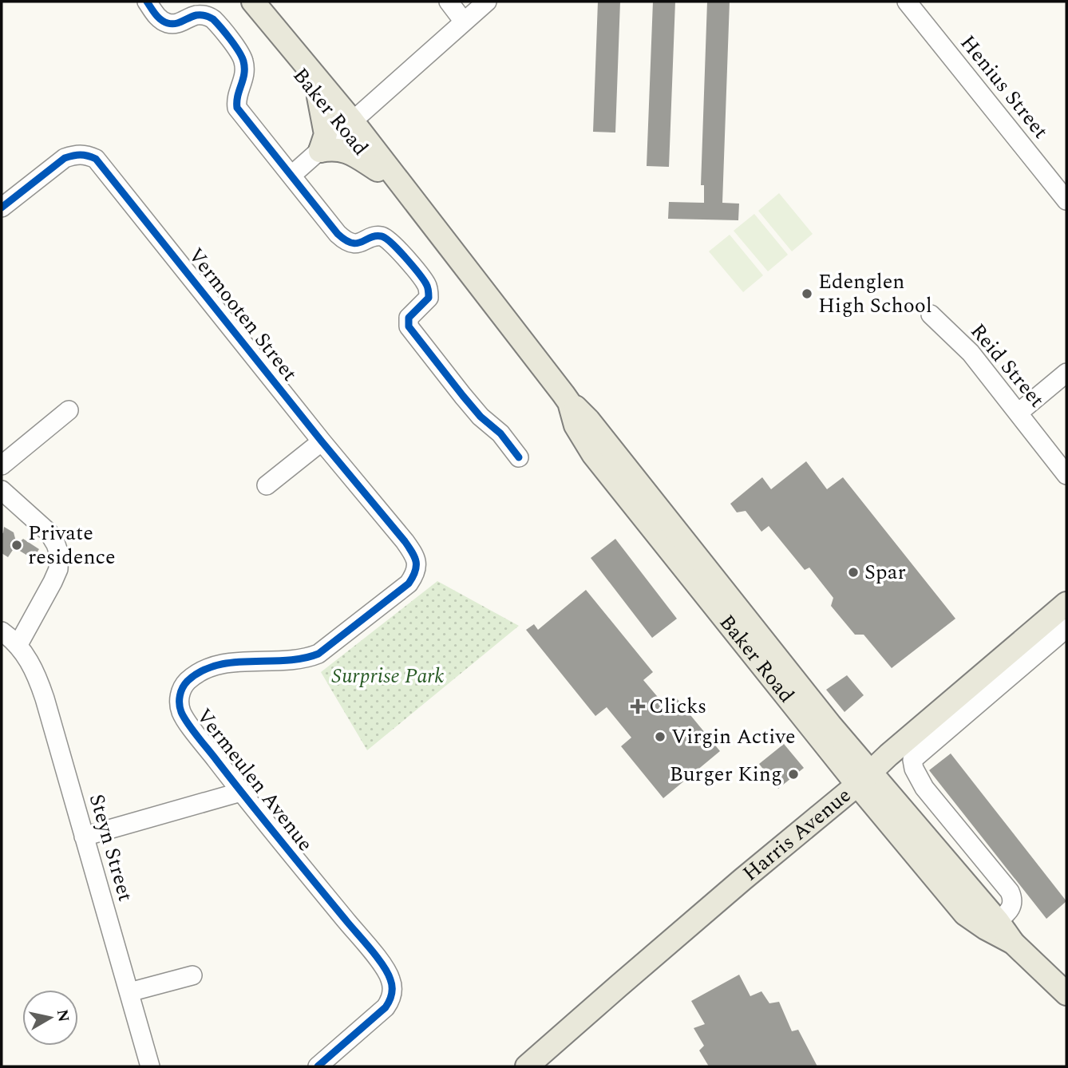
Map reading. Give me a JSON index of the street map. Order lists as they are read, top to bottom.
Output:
{
  "streets": {
    "main road": ["Baker Road", "Harris Avenue"],
    "street": [
      "Henius Street",
      "Vermooten Street",
      "Reid Street",
      "Vermeulen Avenue",
      "Steyn Street"
    ]
  },
  "crossings": [
    ["Baker Road", "Harris Avenue"],
    ["Vermooten Street", "Vermeulen Avenue"]
  ],
  "parks": ["Surprise Park"],
  "places": {
    "other": [
      "Edenglen High School",
      "Private residence",
      "Spar",
      "Virgin Active",
      "Burger King"
    ],
    "health": ["Clicks"]
  },
  "north": "right"
}
